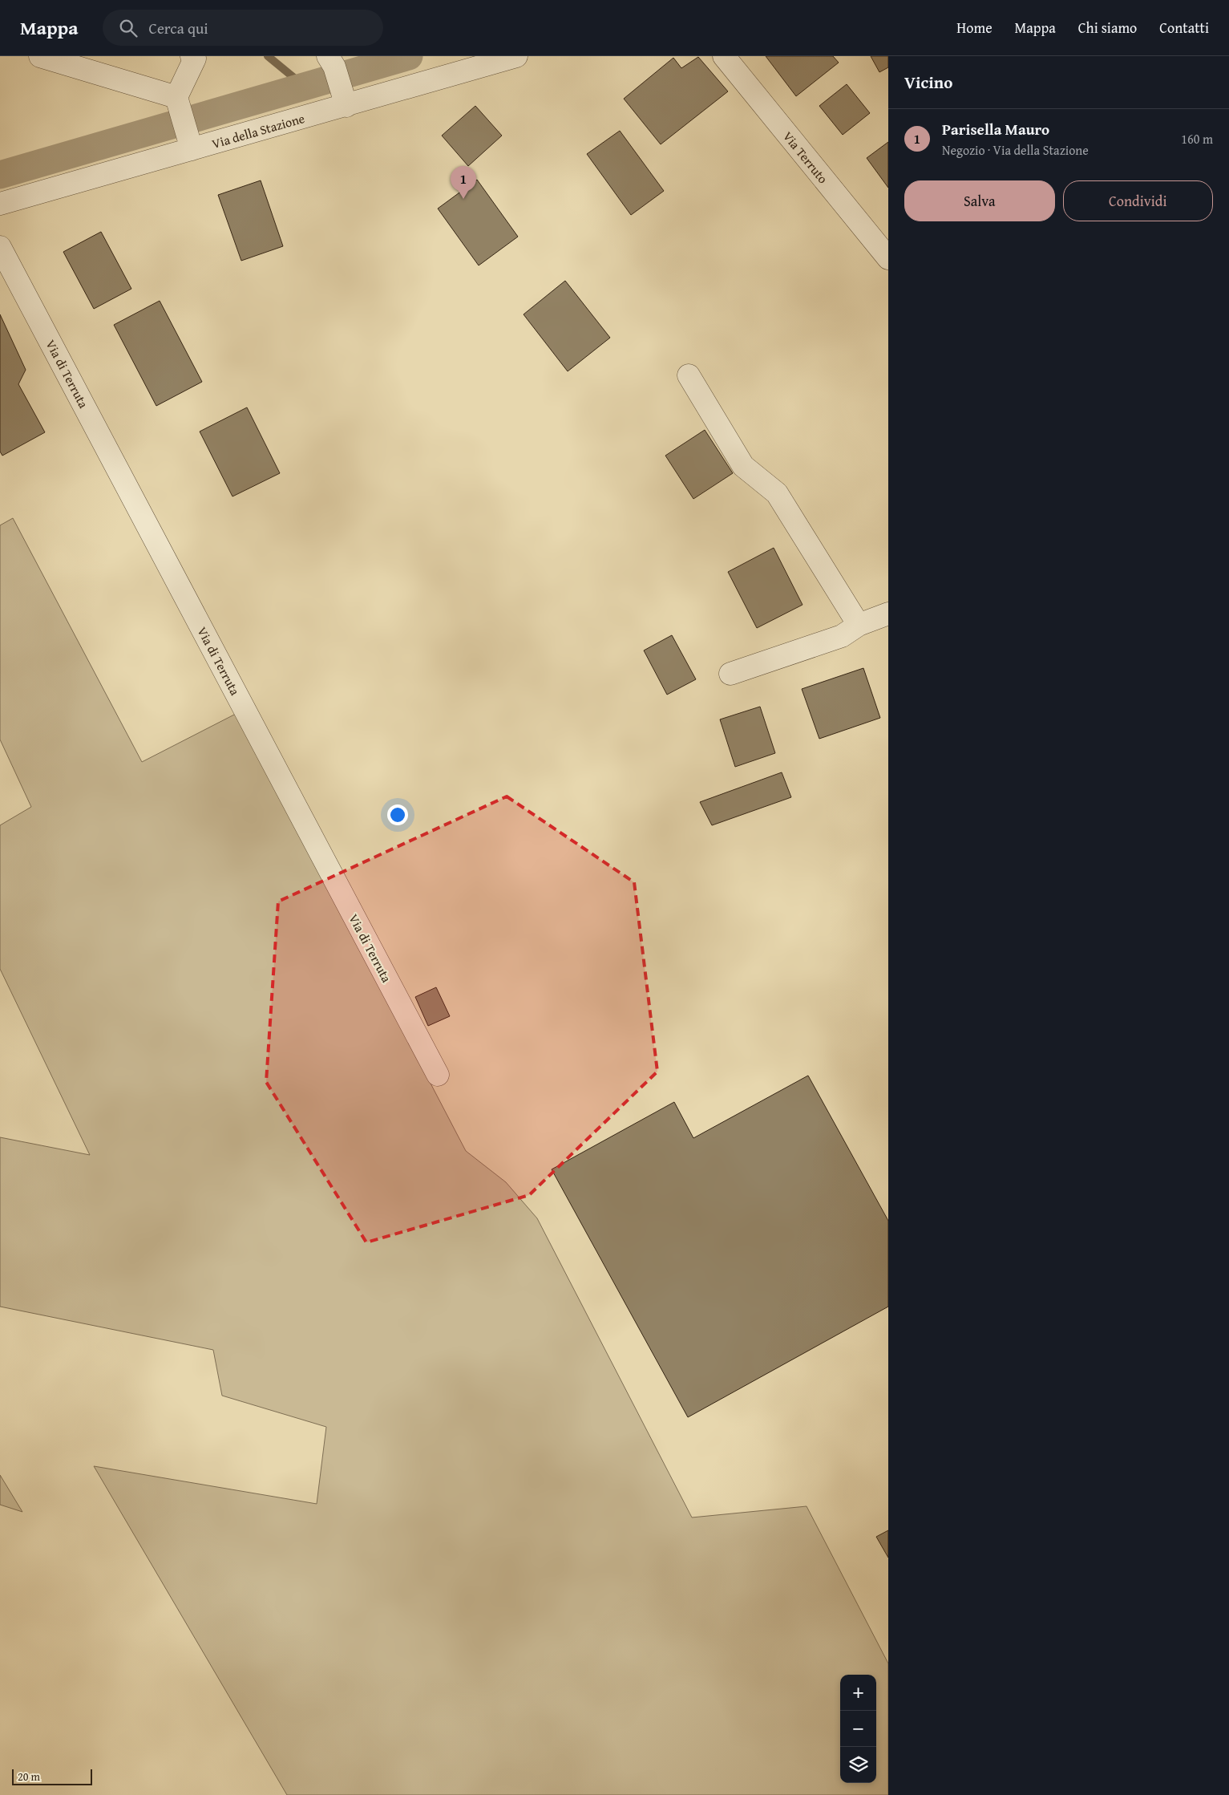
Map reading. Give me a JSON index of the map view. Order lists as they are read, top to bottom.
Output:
{
  "streets": {
    "street": ["Via della Stazione", "Via Terruto", "Via di Terruta"]
  },
  "scale_bar": "20 m",
  "page": {
    "header": "Mappa",
    "search": "Cerca qui",
    "nav": [
      "Home",
      "Mappa",
      "Chi siamo",
      "Contatti"
    ],
    "heading": "Vicino",
    "list": [
      {
        "mark": "1",
        "name": "Parisella Mauro",
        "note": "Negozio · Via della Stazione",
        "value": "160 m"
      }
    ],
    "pins": "1",
    "buttons": ["Salva", "Condividi"],
    "map_buttons": ["+", "−"],
    "scale": "20 m"
  }
}
